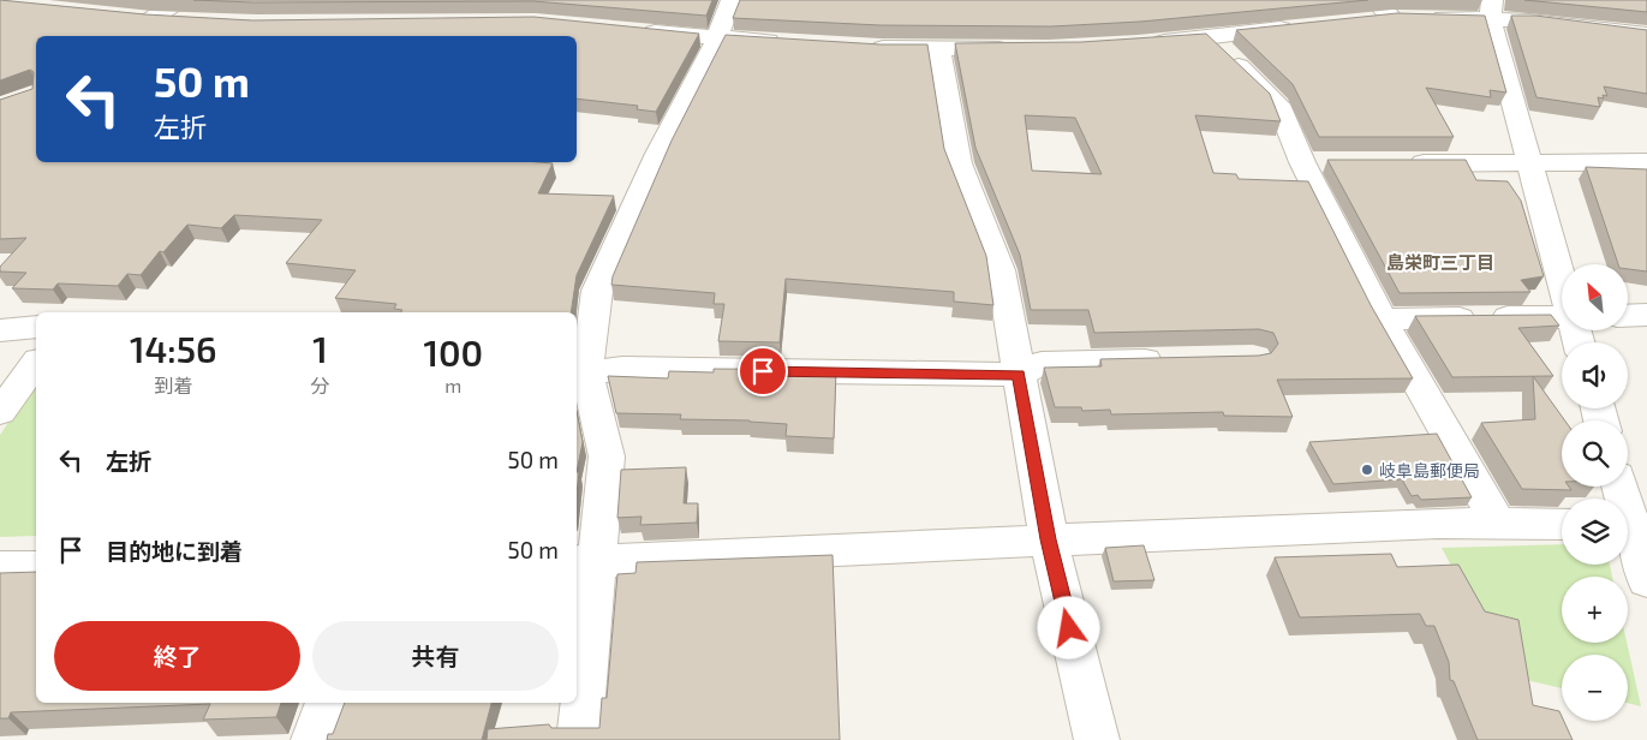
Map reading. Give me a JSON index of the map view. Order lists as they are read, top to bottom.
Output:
{
  "districts": ["島栄町三丁目"],
  "places": ["岐阜島郵便局"],
  "north": "top left",
  "page": {
    "turn": ["50 m", "左折"],
    "map_buttons": ["+", "−"],
    "eta": [
      "14:56",
      "到着",
      "1",
      "分",
      "100",
      "m"
    ],
    "list": [
      {
        "name": "左折",
        "value": "50 m"
      },
      {
        "name": "目的地に到着",
        "value": "50 m"
      }
    ],
    "buttons": ["終了", "共有"]
  }
}
